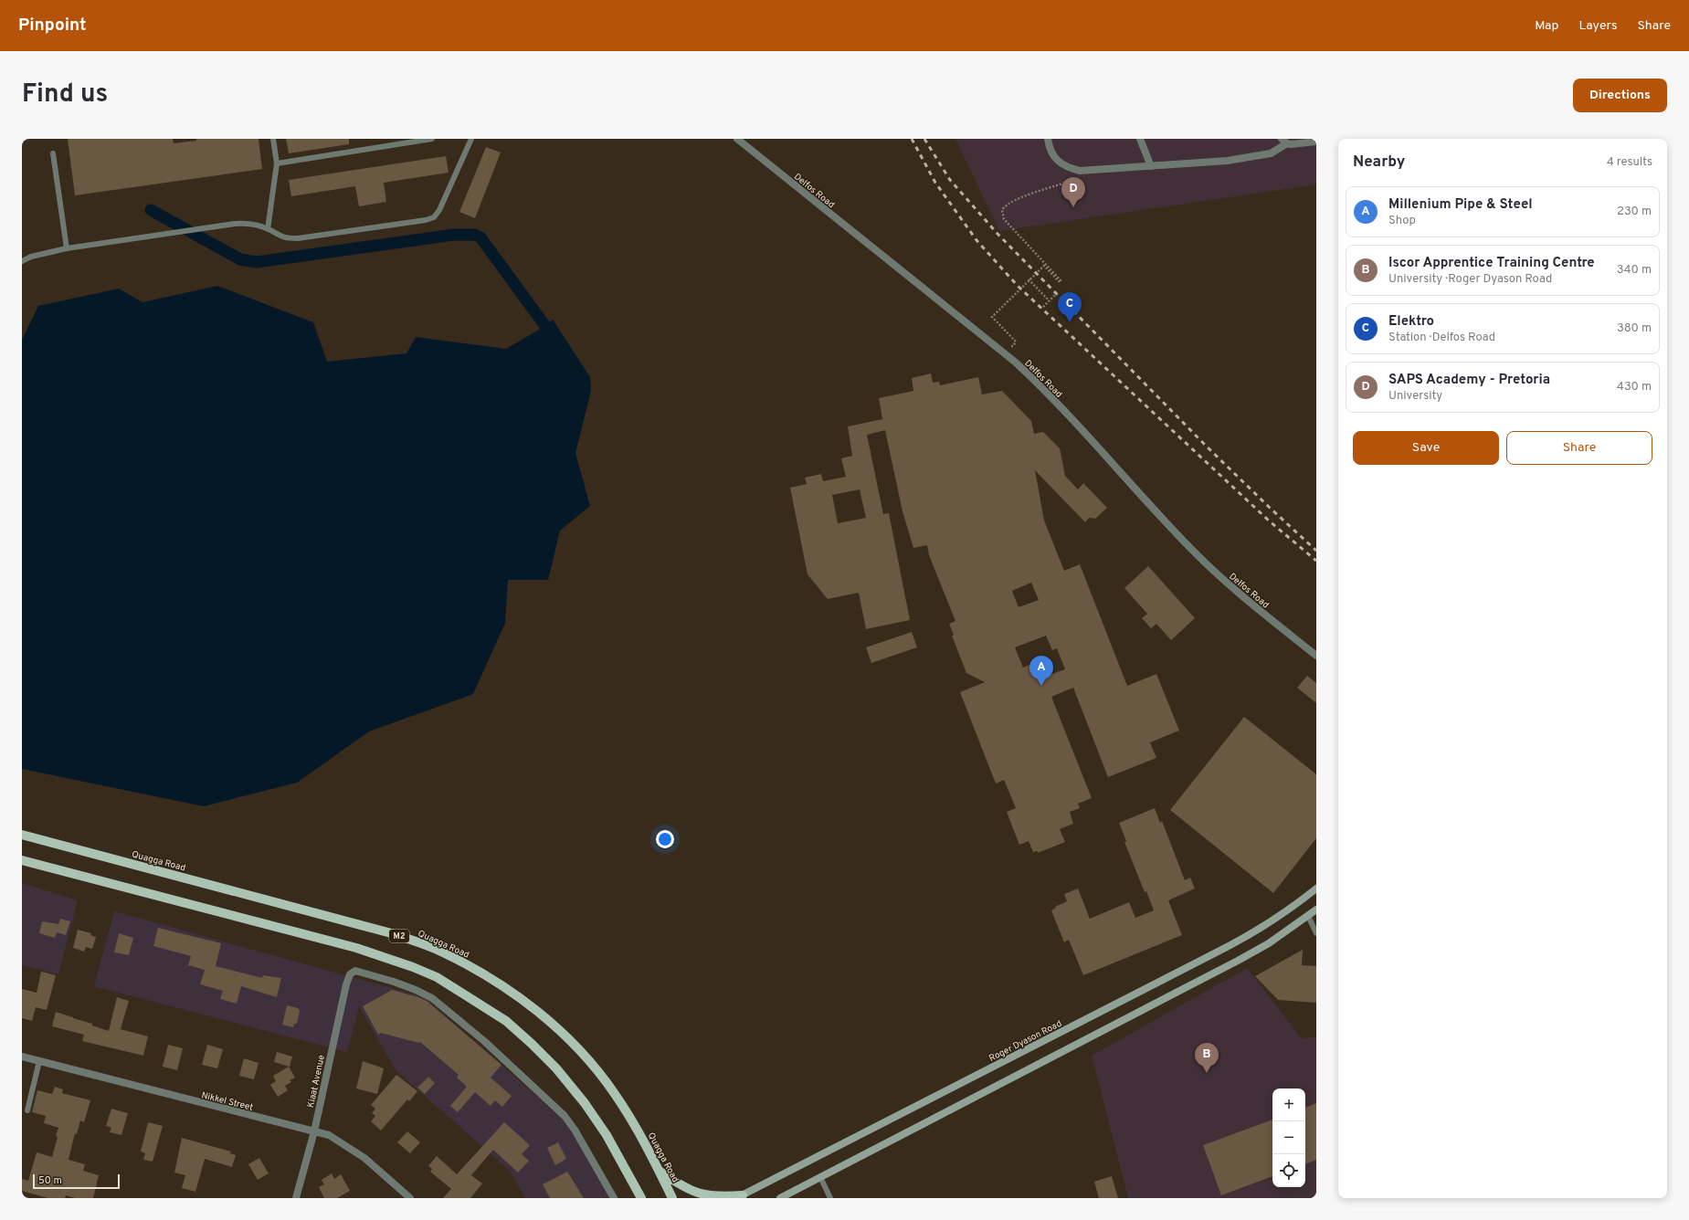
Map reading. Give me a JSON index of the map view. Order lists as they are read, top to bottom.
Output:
{
  "streets": {
    "main road": ["Quagga Road", "M2", "Roger Dyason Road"],
    "street": ["Delfos Road", "Kiaat Avenue", "Nikkel Street"]
  },
  "crossings": [
    ["Kiaat Avenue", "Nikkel Street"]
  ],
  "scale_bar": "50 m",
  "page": {
    "header": "Pinpoint",
    "nav": ["Map", "Layers", "Share"],
    "title": "Find us",
    "buttons": [
      "Directions",
      ["Save", "Share"]
    ],
    "heading": ["Nearby", "4 results"],
    "pins": [
      "D",
      "C",
      "A",
      "B"
    ],
    "list": [
      {
        "mark": "A",
        "name": "Millenium Pipe & Steel",
        "note": "Shop",
        "value": "230 m"
      },
      {
        "mark": "B",
        "name": "Iscor Apprentice Training Centre",
        "note": "University · Roger Dyason Road",
        "value": "340 m"
      },
      {
        "mark": "C",
        "name": "Elektro",
        "note": "Station · Delfos Road",
        "value": "380 m"
      },
      {
        "mark": "D",
        "name": "SAPS Academy - Pretoria",
        "note": "University",
        "value": "430 m"
      }
    ],
    "map_buttons": ["+", "−"],
    "scale": "50 m"
  }
}
